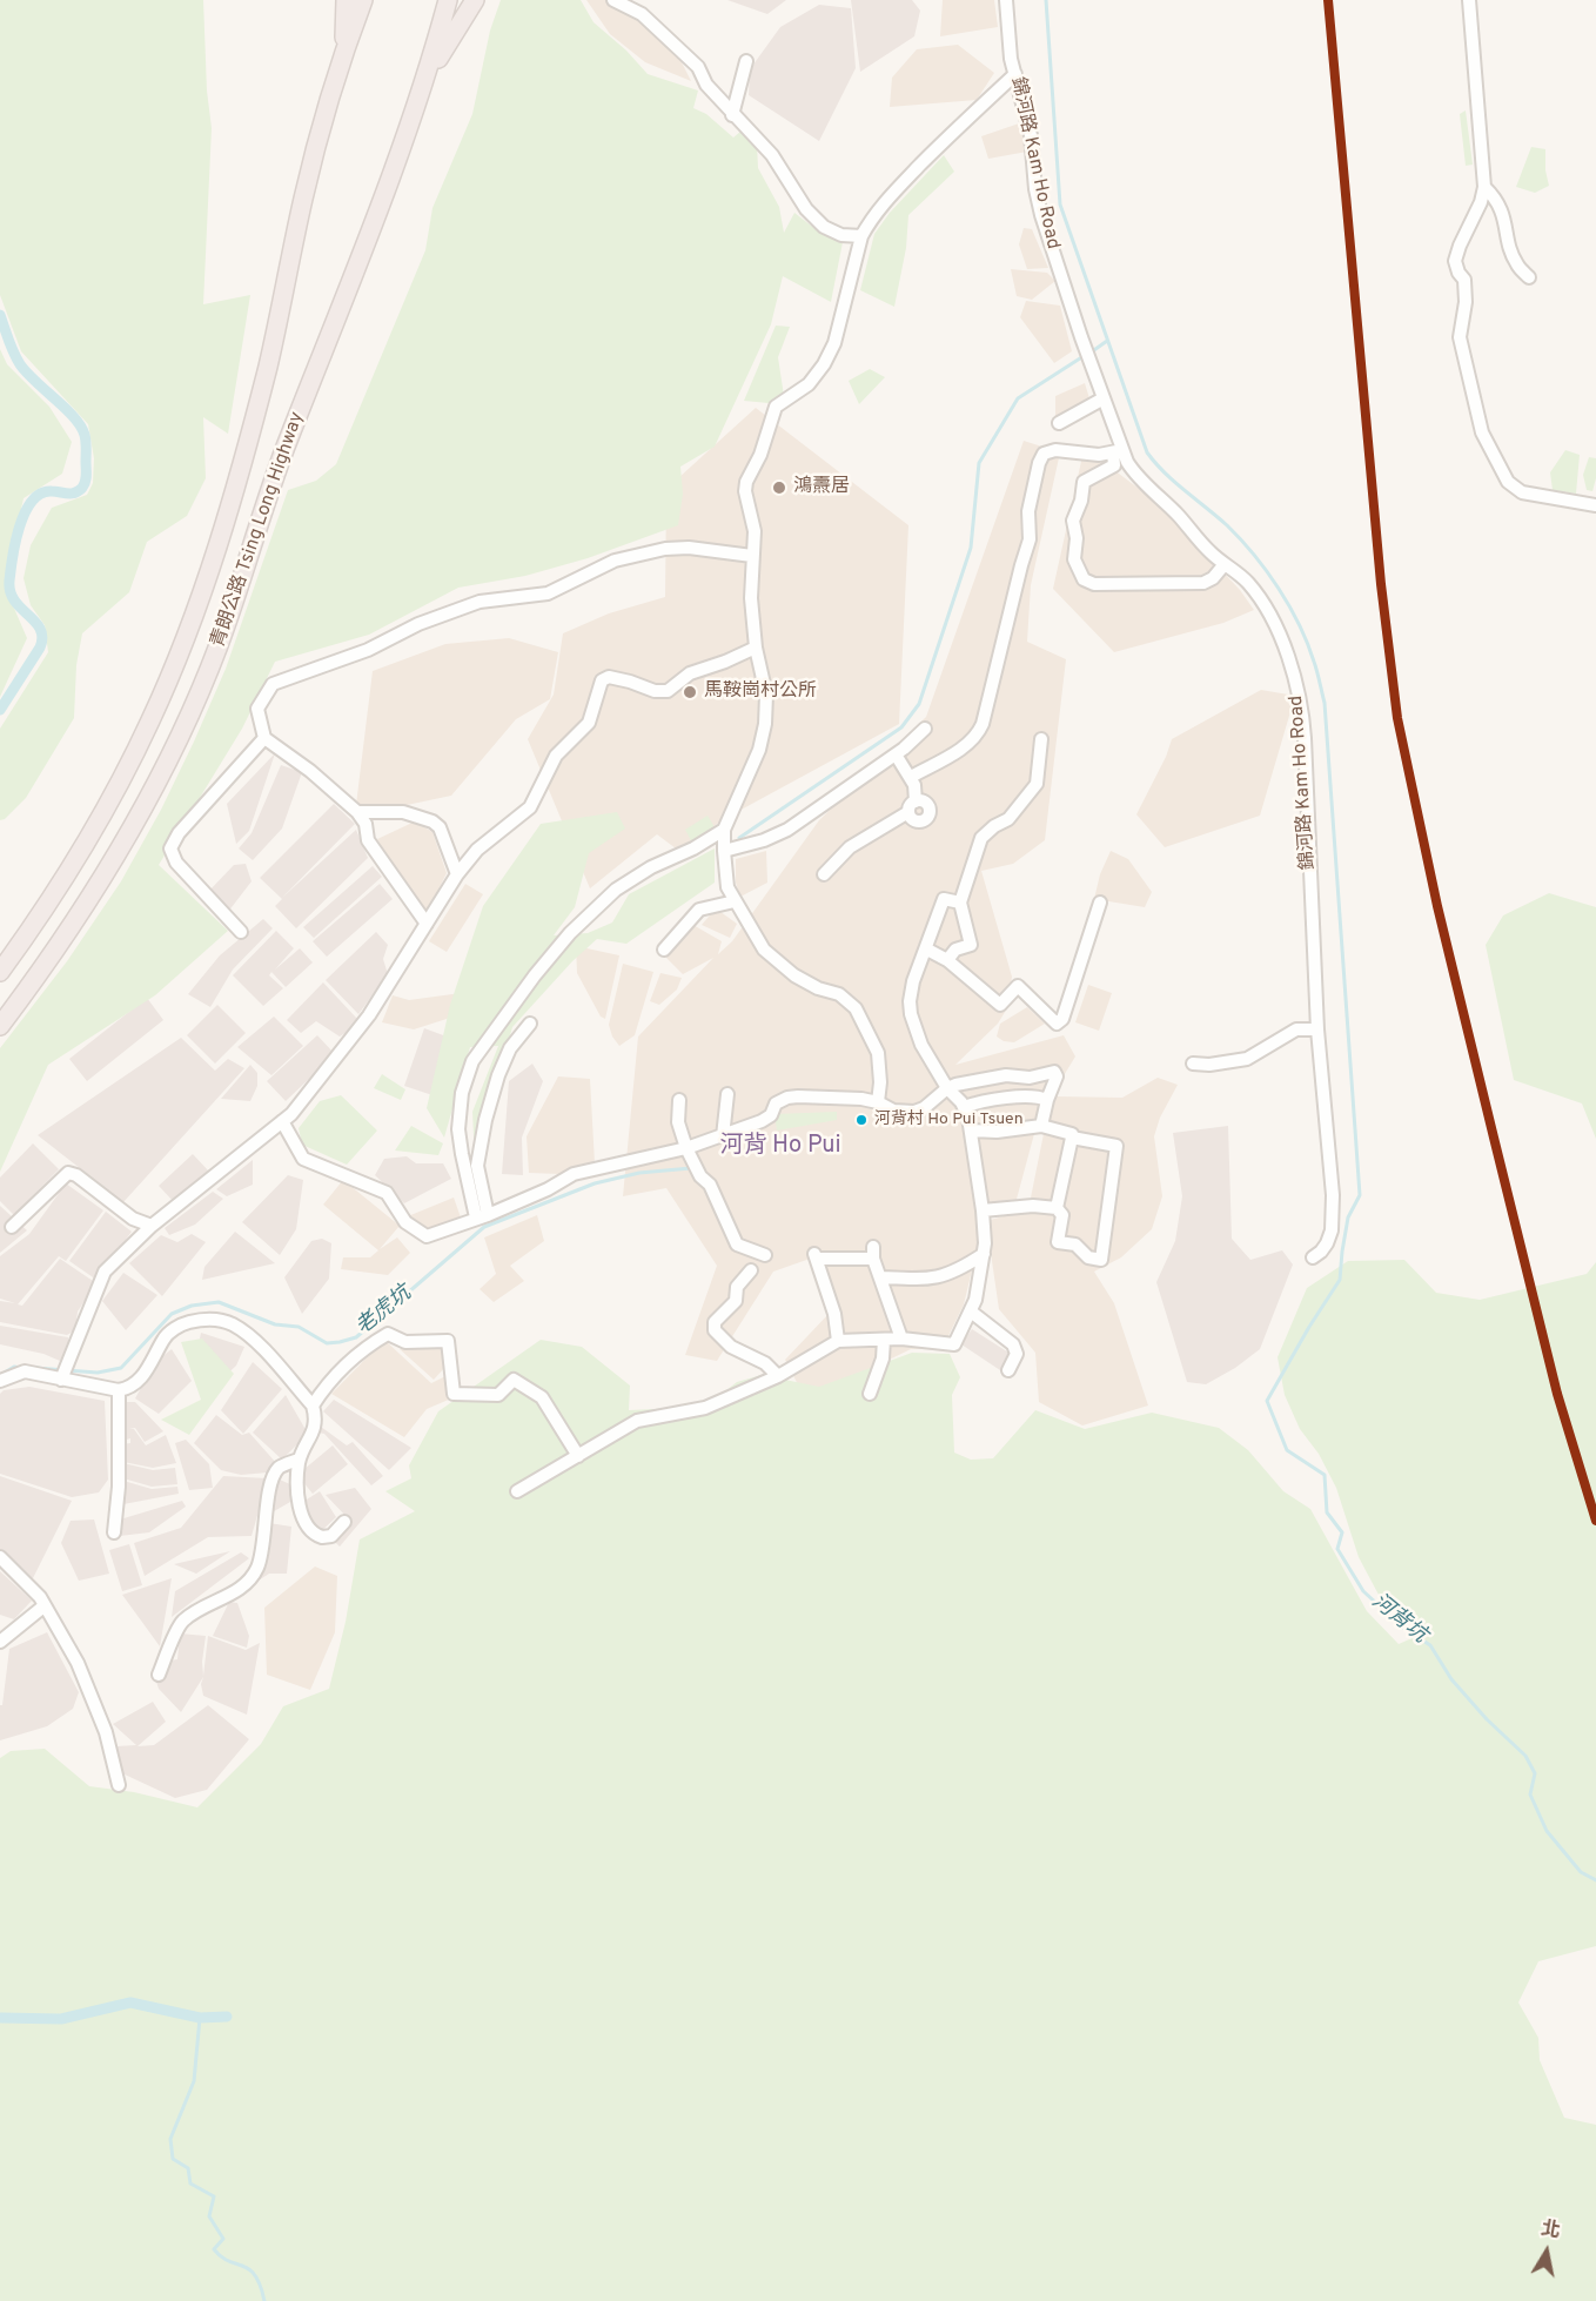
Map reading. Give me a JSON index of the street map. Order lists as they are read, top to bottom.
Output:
{
  "streets": {
    "highway": ["青朗公路 Tsing Long Highway"],
    "street": ["錦河路 Kam Ho Road"]
  },
  "districts": ["河背 Ho Pui"],
  "water": ["老虎坑", "河背坑"],
  "places": ["鴻燾居", "馬鞍崗村公所", "河背村 Ho Pui Tsuen"],
  "north": "top"
}
